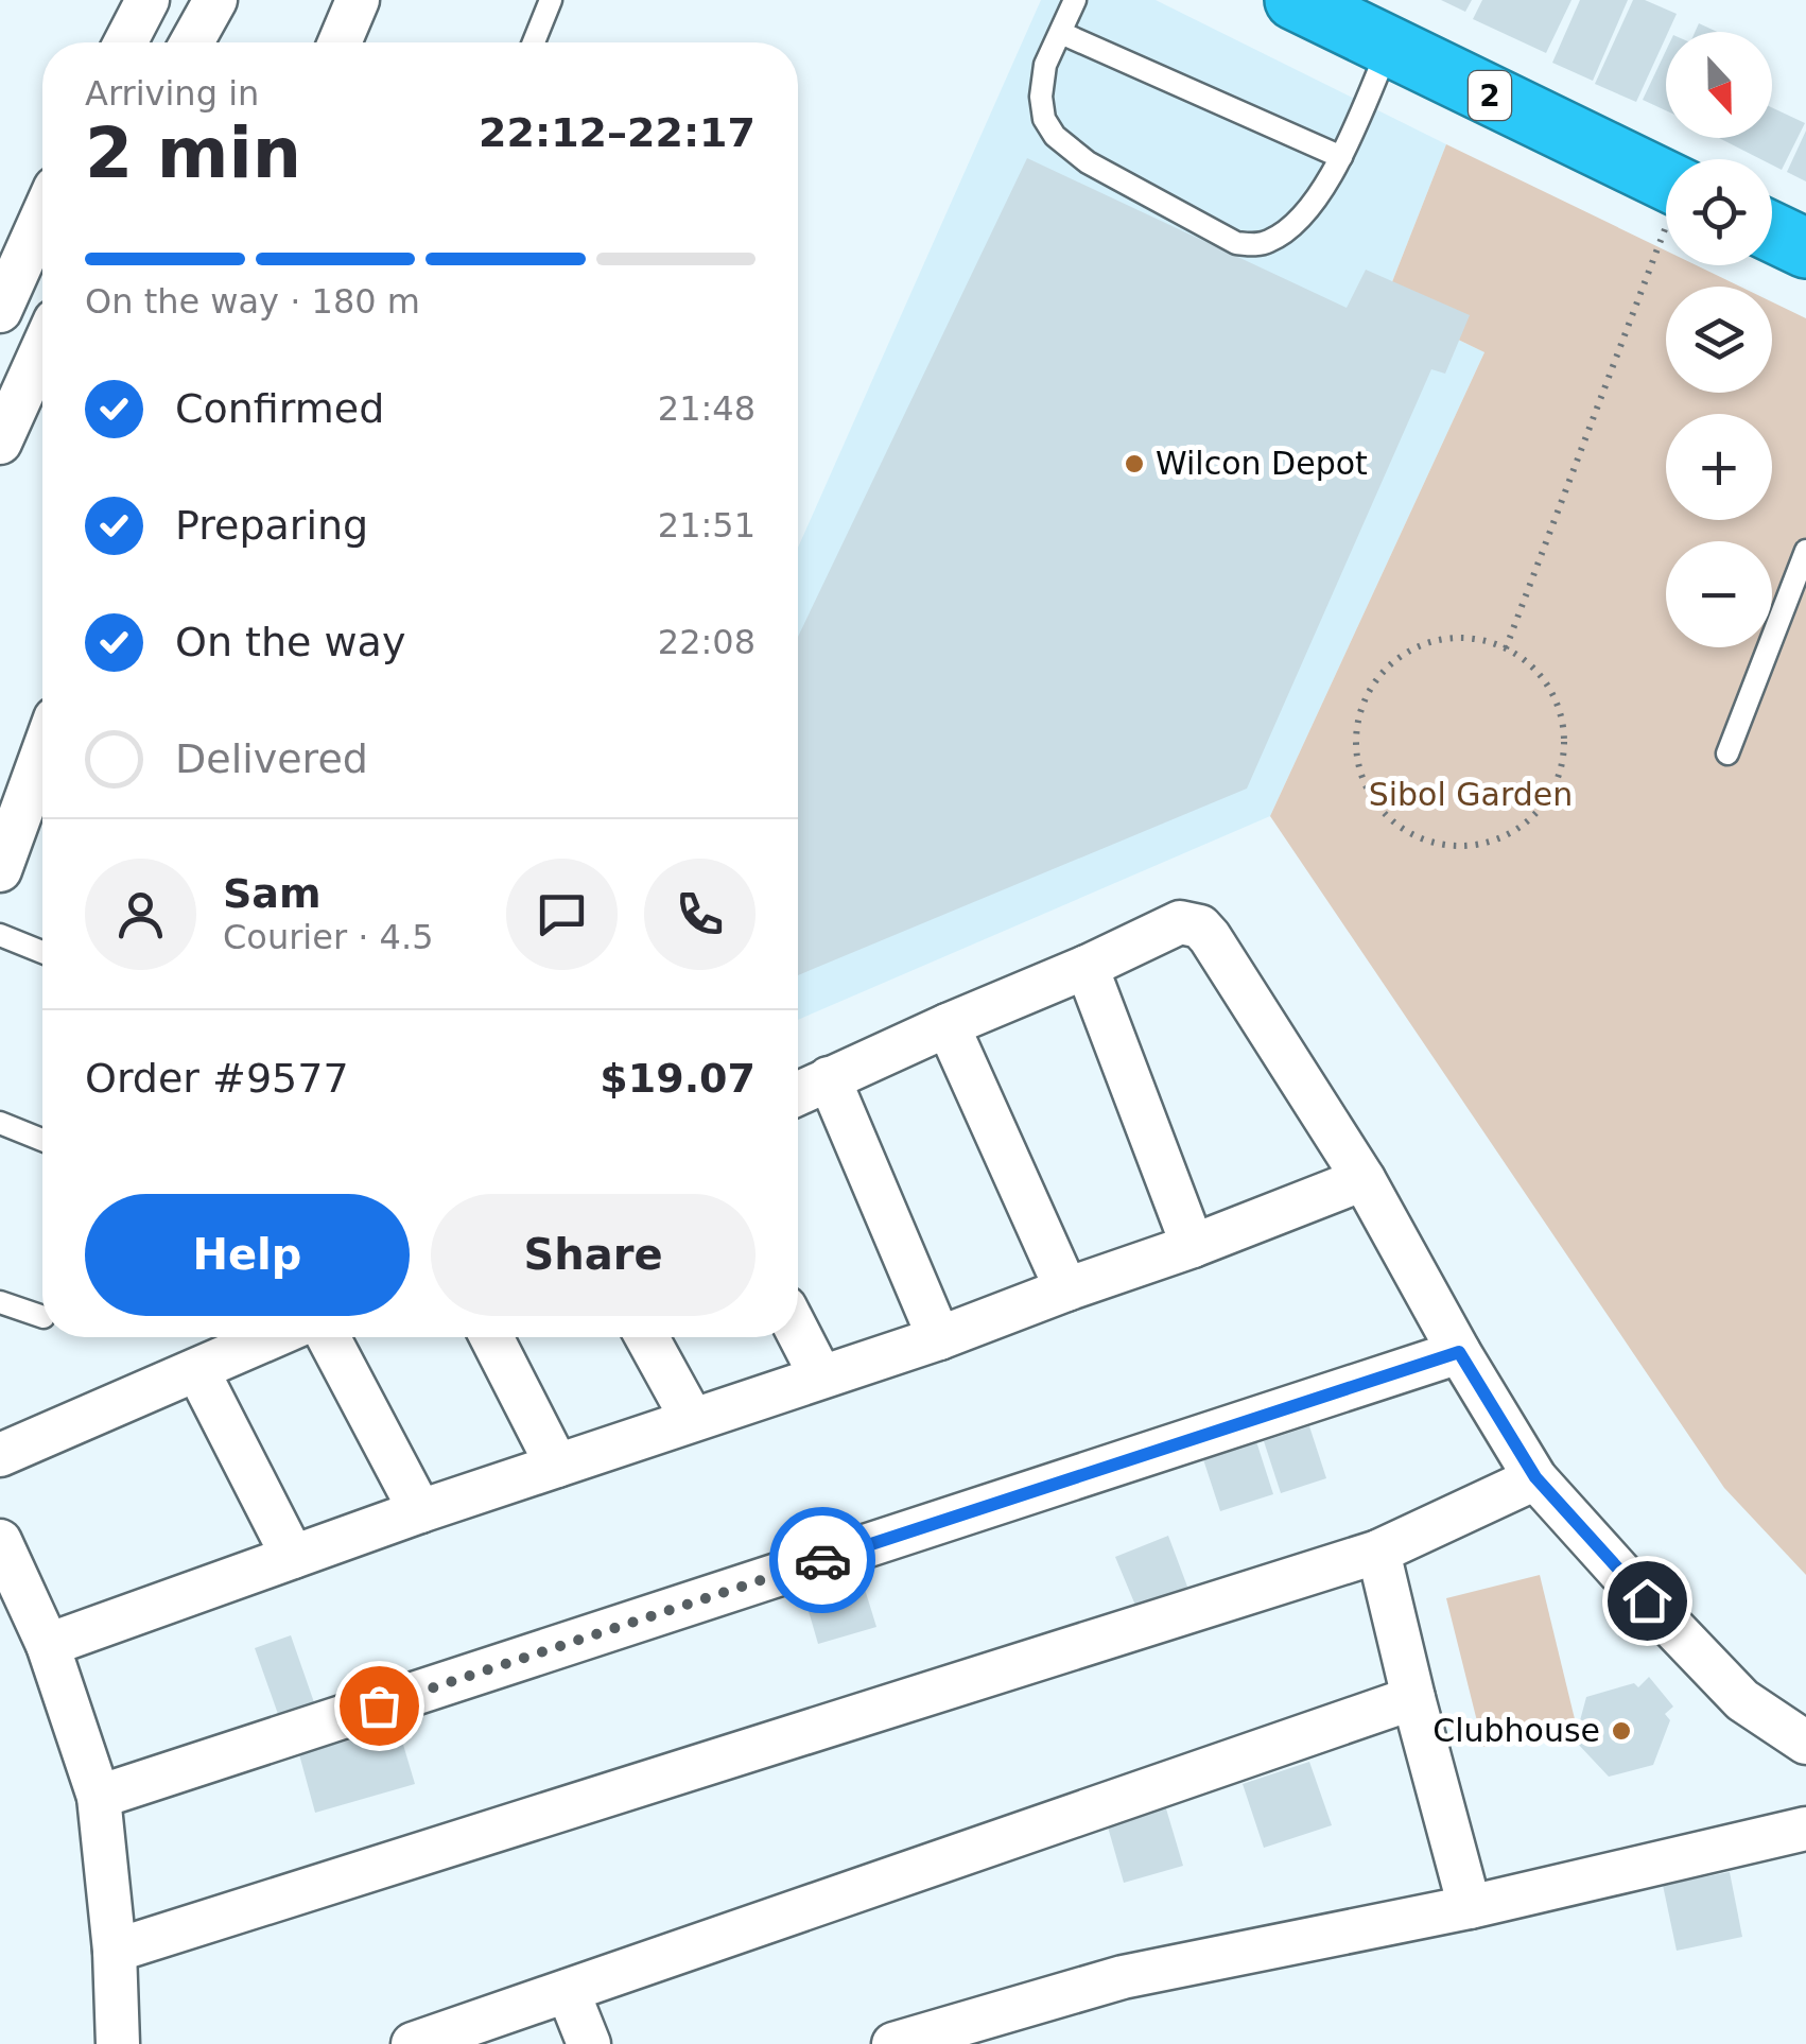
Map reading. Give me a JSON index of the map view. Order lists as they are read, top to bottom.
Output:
{
  "streets": {
    "highway": ["2"]
  },
  "parks": ["Sibol Garden"],
  "places": ["Wilcon Depot", "Clubhouse"],
  "north": "bottom",
  "page": {
    "map_buttons": ["+", "−"],
    "heading": ["2 min", "Arriving in", "22:12–22:17"],
    "panel": [
      "Sam",
      "Courier · 4.5",
      "Order #9577",
      "$19.07"
    ],
    "bar": "On the way · 180 m",
    "list": [
      ["Confirmed", "21:48"],
      ["Preparing", "21:51"],
      ["On the way", "22:08"],
      "Delivered"
    ],
    "buttons": ["Help", "Share"]
  }
}
